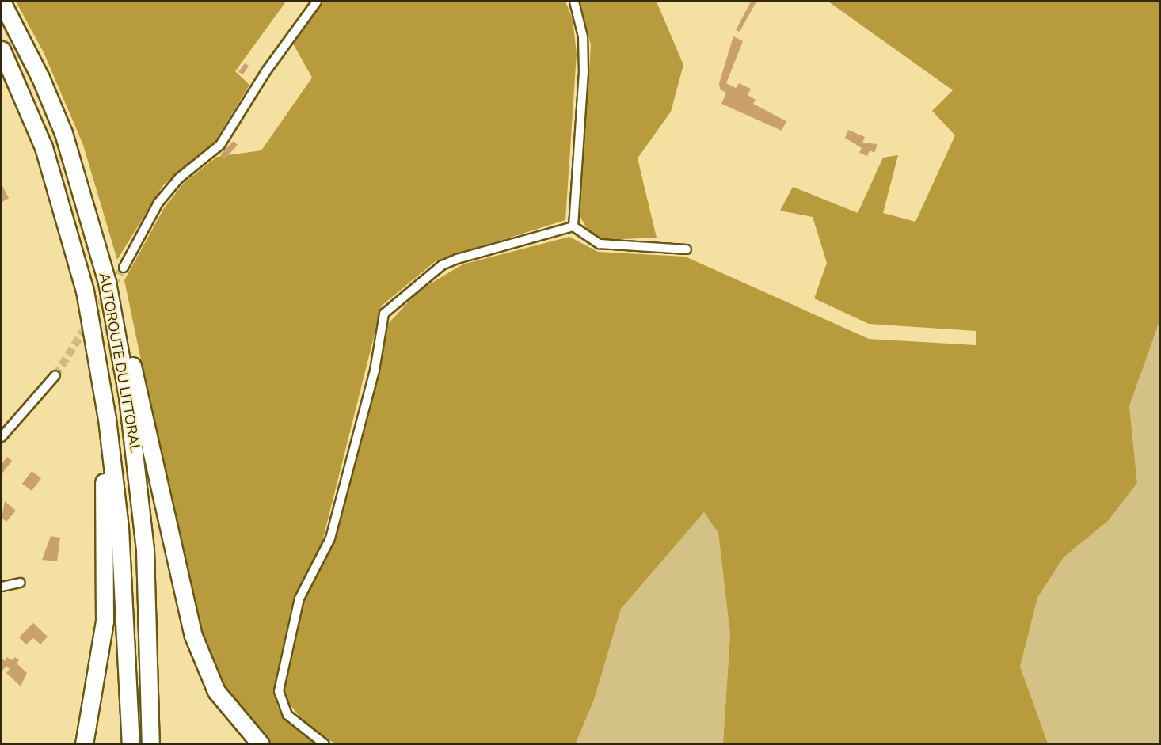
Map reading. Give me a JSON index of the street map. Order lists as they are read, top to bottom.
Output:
{
  "streets": {
    "highway": ["AUTOROUTE DU LITTORAL"]
  }
}
